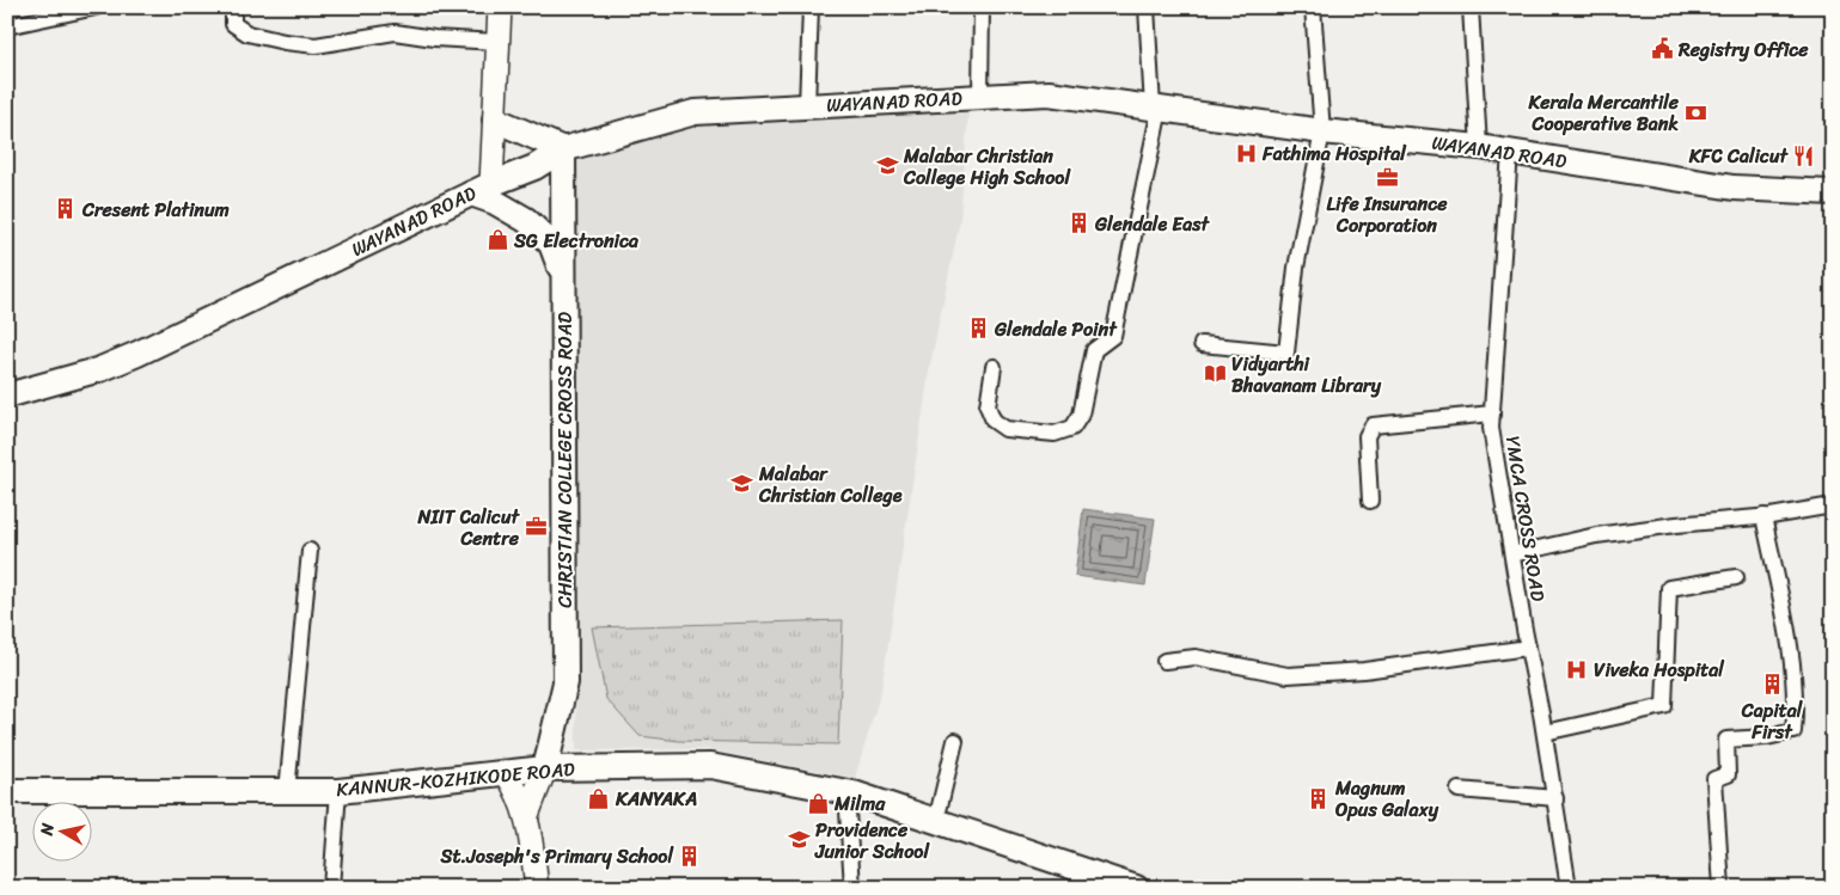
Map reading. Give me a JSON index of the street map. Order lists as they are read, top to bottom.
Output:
{
  "streets": {
    "main road": ["WAYANAD ROAD", "CHRISTIAN COLLEGE CROSS ROAD", "KANNUR-KOZHIKODE ROAD"],
    "street": ["YMCA CROSS ROAD"]
  },
  "crossings": [
    ["WAYANAD ROAD", "CHRISTIAN COLLEGE CROSS ROAD"],
    ["WAYANAD ROAD", "YMCA CROSS ROAD"],
    ["CHRISTIAN COLLEGE CROSS ROAD", "KANNUR-KOZHIKODE ROAD"]
  ],
  "places": {
    "public building": ["Registry Office"],
    "bank": ["Kerala Mercantile Cooperative Bank"],
    "hospital": ["Fathima Hospital", "Viveka Hospital"],
    "restaurant": ["KFC Calicut"],
    "school or university": ["Malabar Christian College High School", "Malabar Christian College", "Providence Junior School"],
    "office": ["Life Insurance Corporation", "NIIT Calicut Centre"],
    "building": [
      "Cresent Platinum",
      "Glendale East",
      "Glendale Point",
      "Capital First",
      "Magnum Opus Galaxy",
      "St.Joseph's Primary School"
    ],
    "shop": ["SG Electronica", "KANYAKA", "Milma"],
    "library": ["Vidyarthi Bhavanam Library"]
  },
  "north": "left"
}
